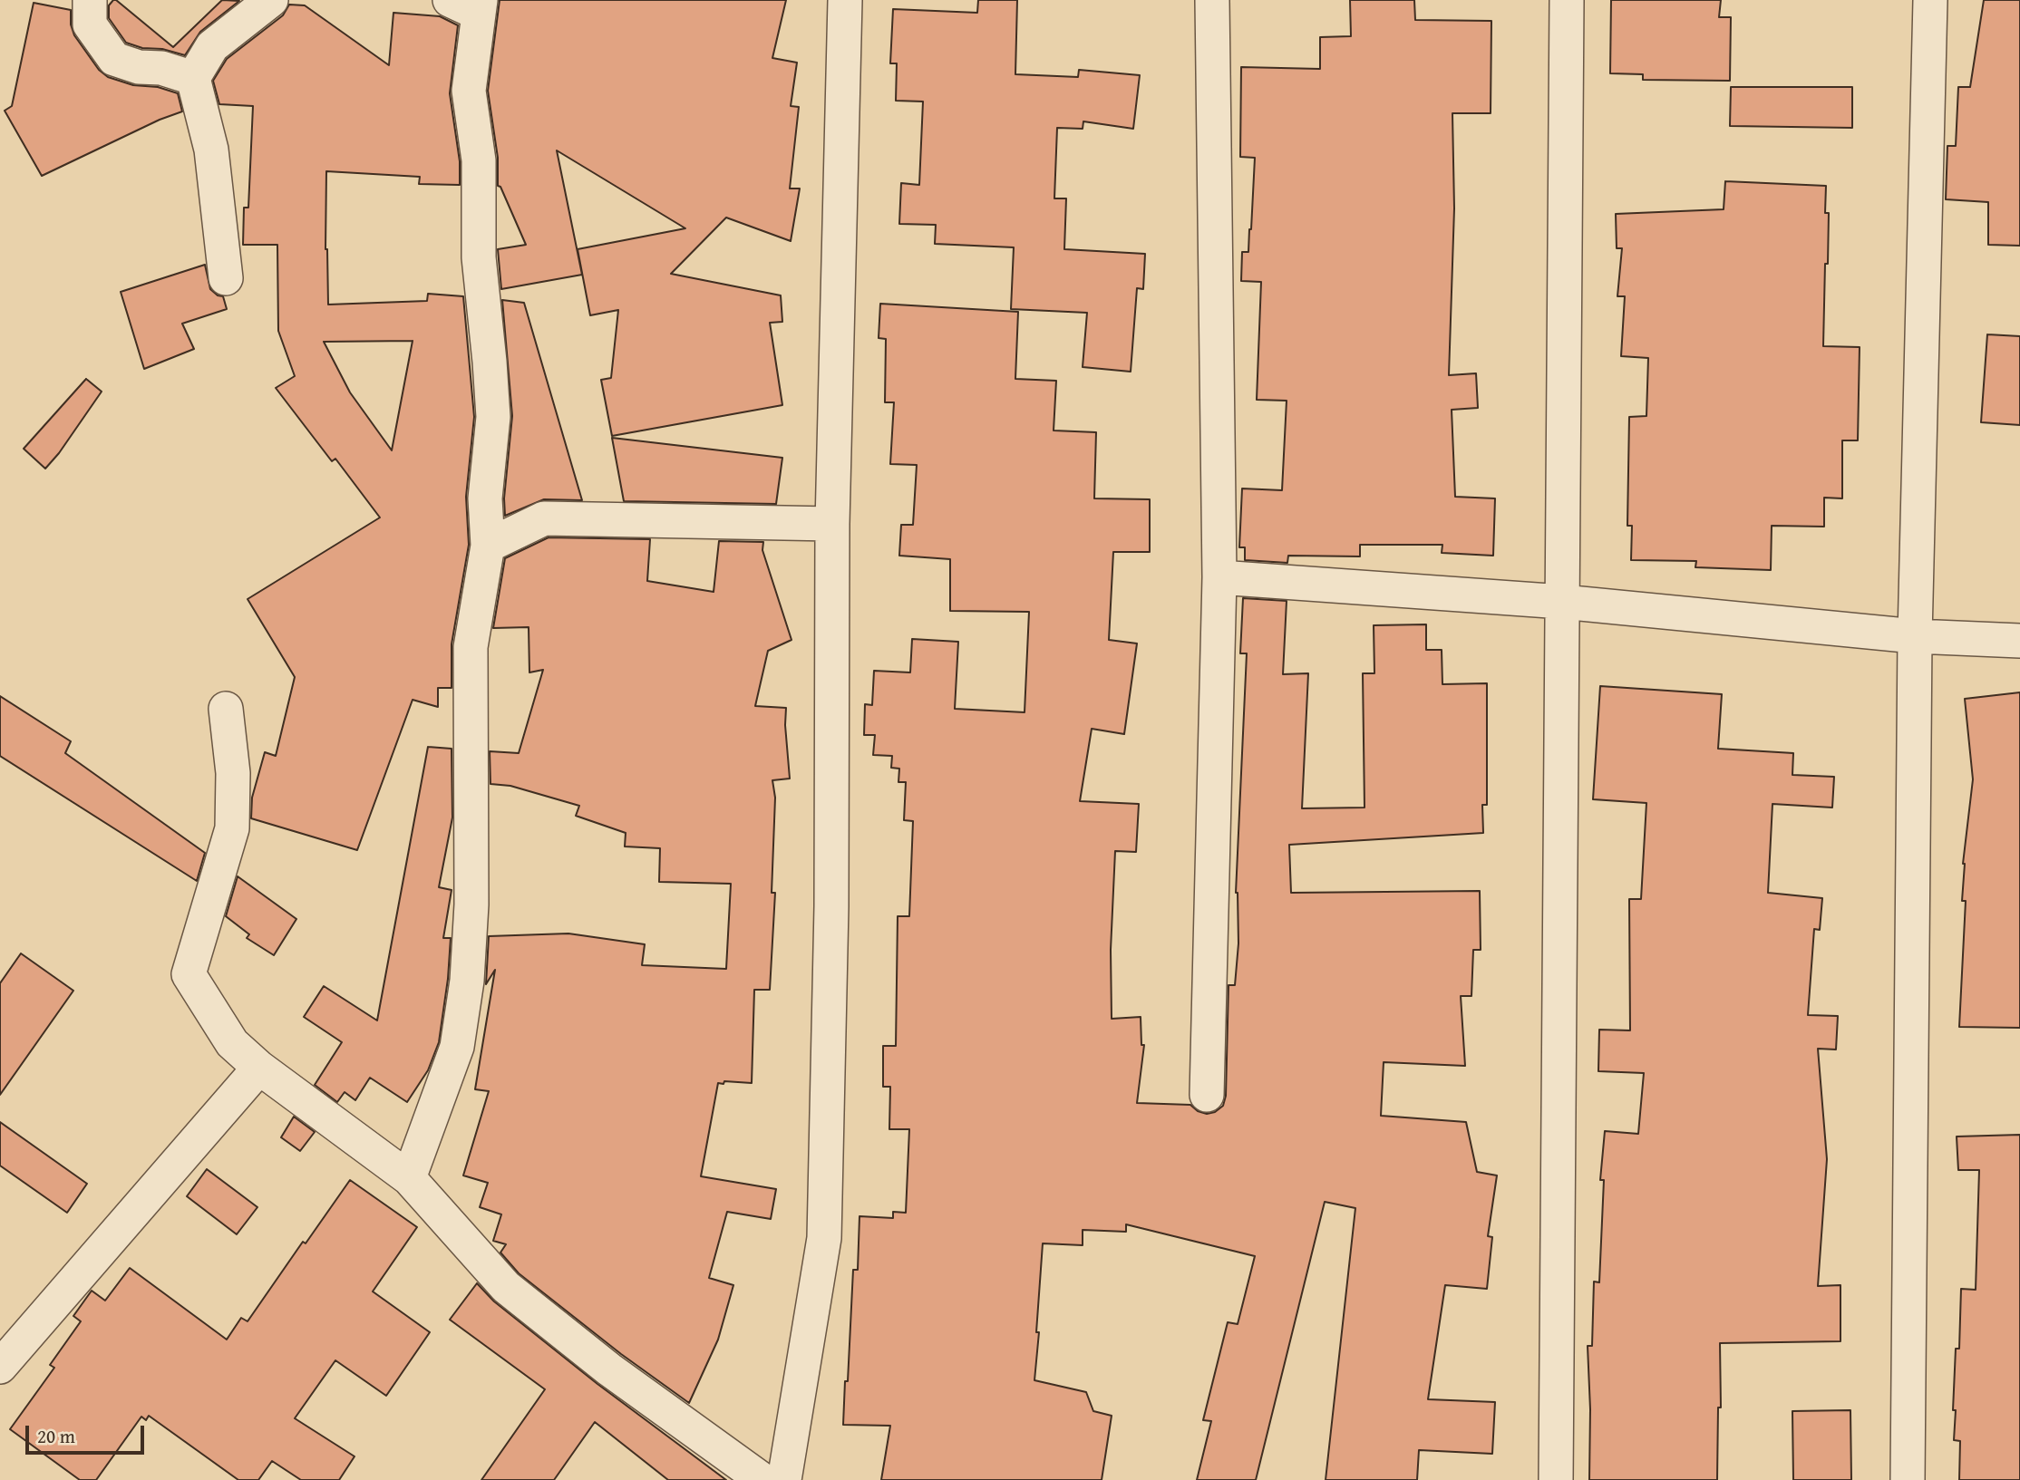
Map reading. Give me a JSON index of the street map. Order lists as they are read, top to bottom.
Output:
{
  "scale_bar": "20 m"
}
